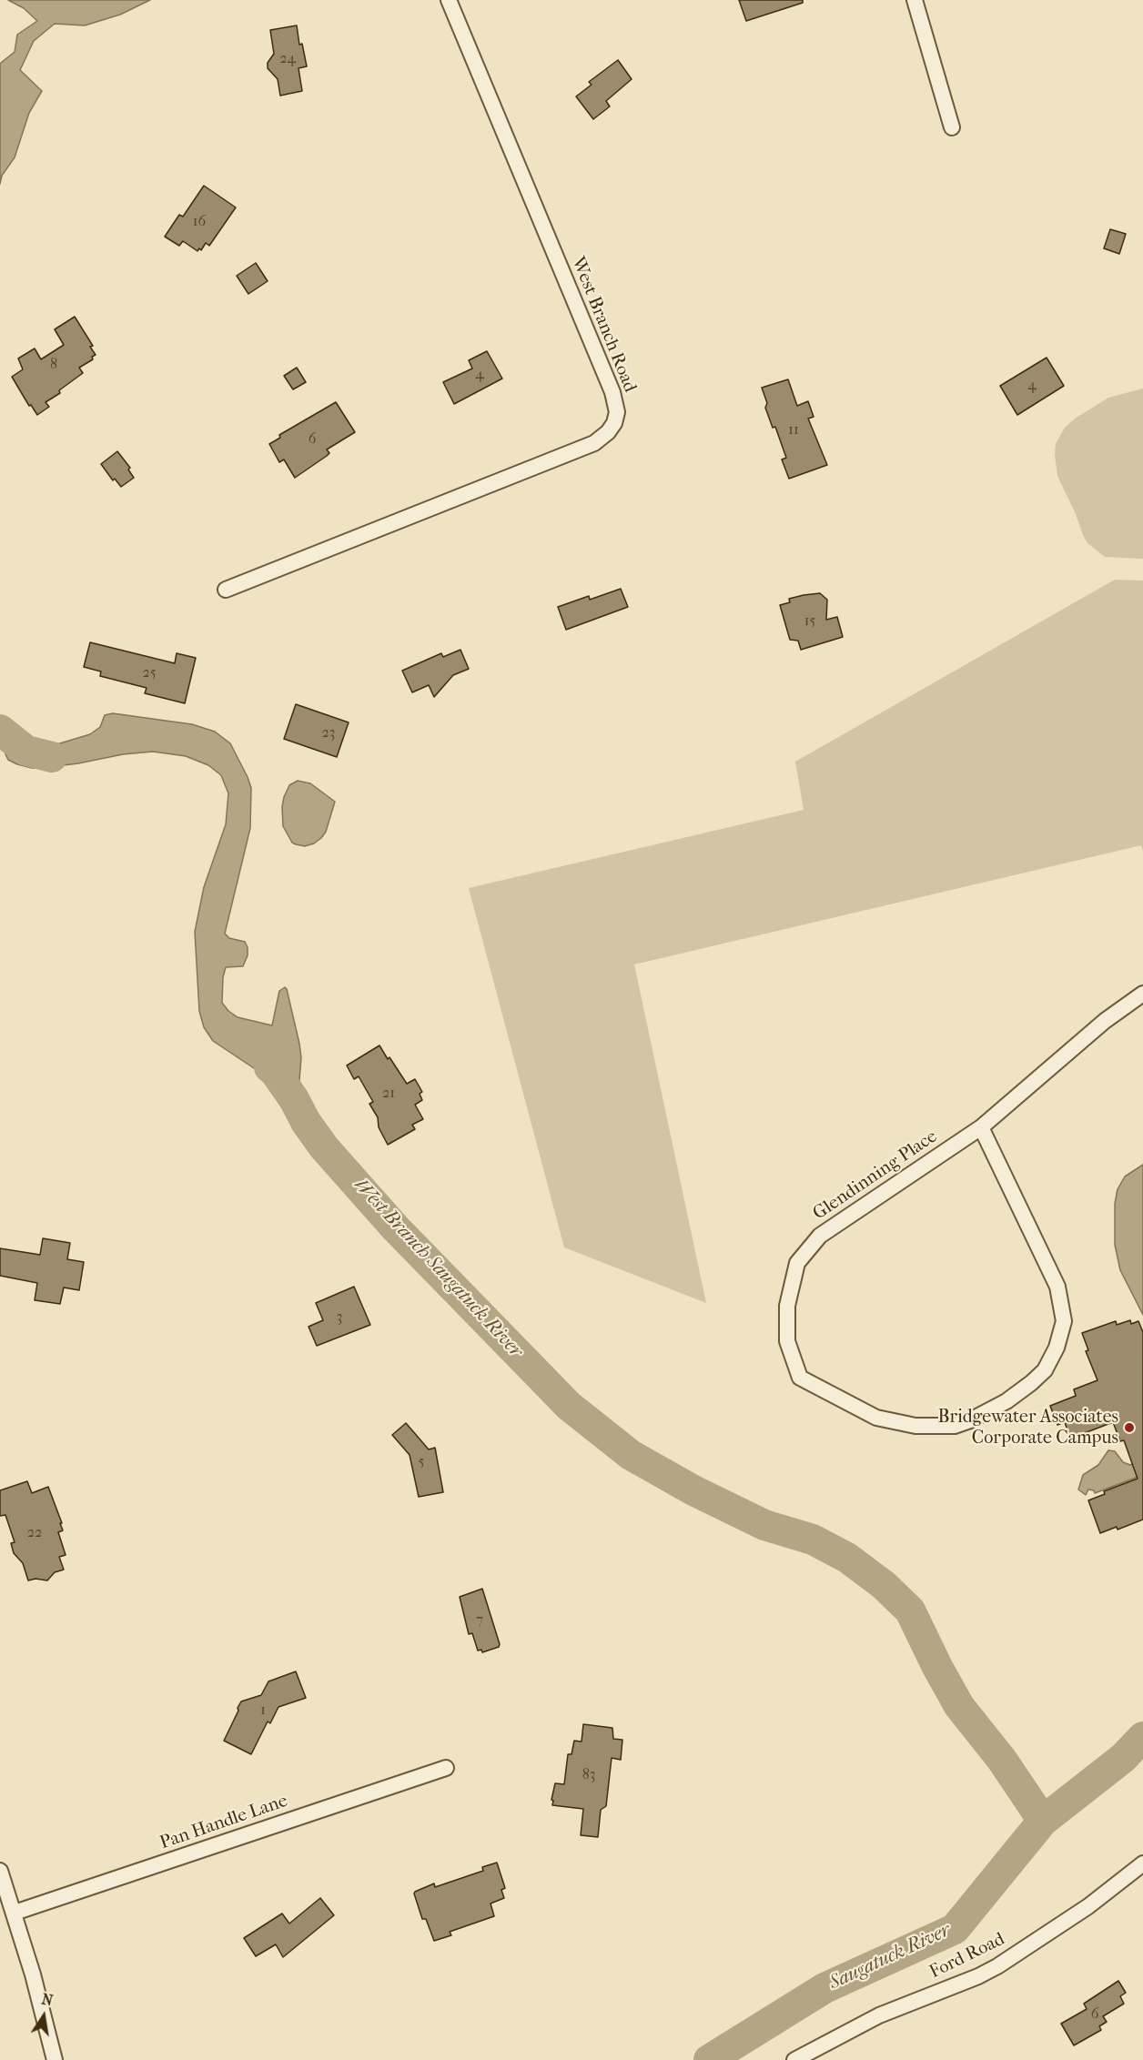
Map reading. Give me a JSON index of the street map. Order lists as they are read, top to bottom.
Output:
{
  "streets": {
    "street": [
      "West Branch Road",
      "Glendinning Place",
      "Pan Handle Lane",
      "Ford Road"
    ]
  },
  "water": ["West Branch Saugatuck River", "Saugatuck River"],
  "places": ["Bridgewater Associates Corporate Campus"],
  "house_numbers": [
    "24",
    "16",
    "8",
    "4",
    "4",
    "11",
    "6",
    "15",
    "25",
    "23",
    "21",
    "3",
    "5",
    "22",
    "7",
    "1",
    "83",
    "6"
  ],
  "north": "top"
}
